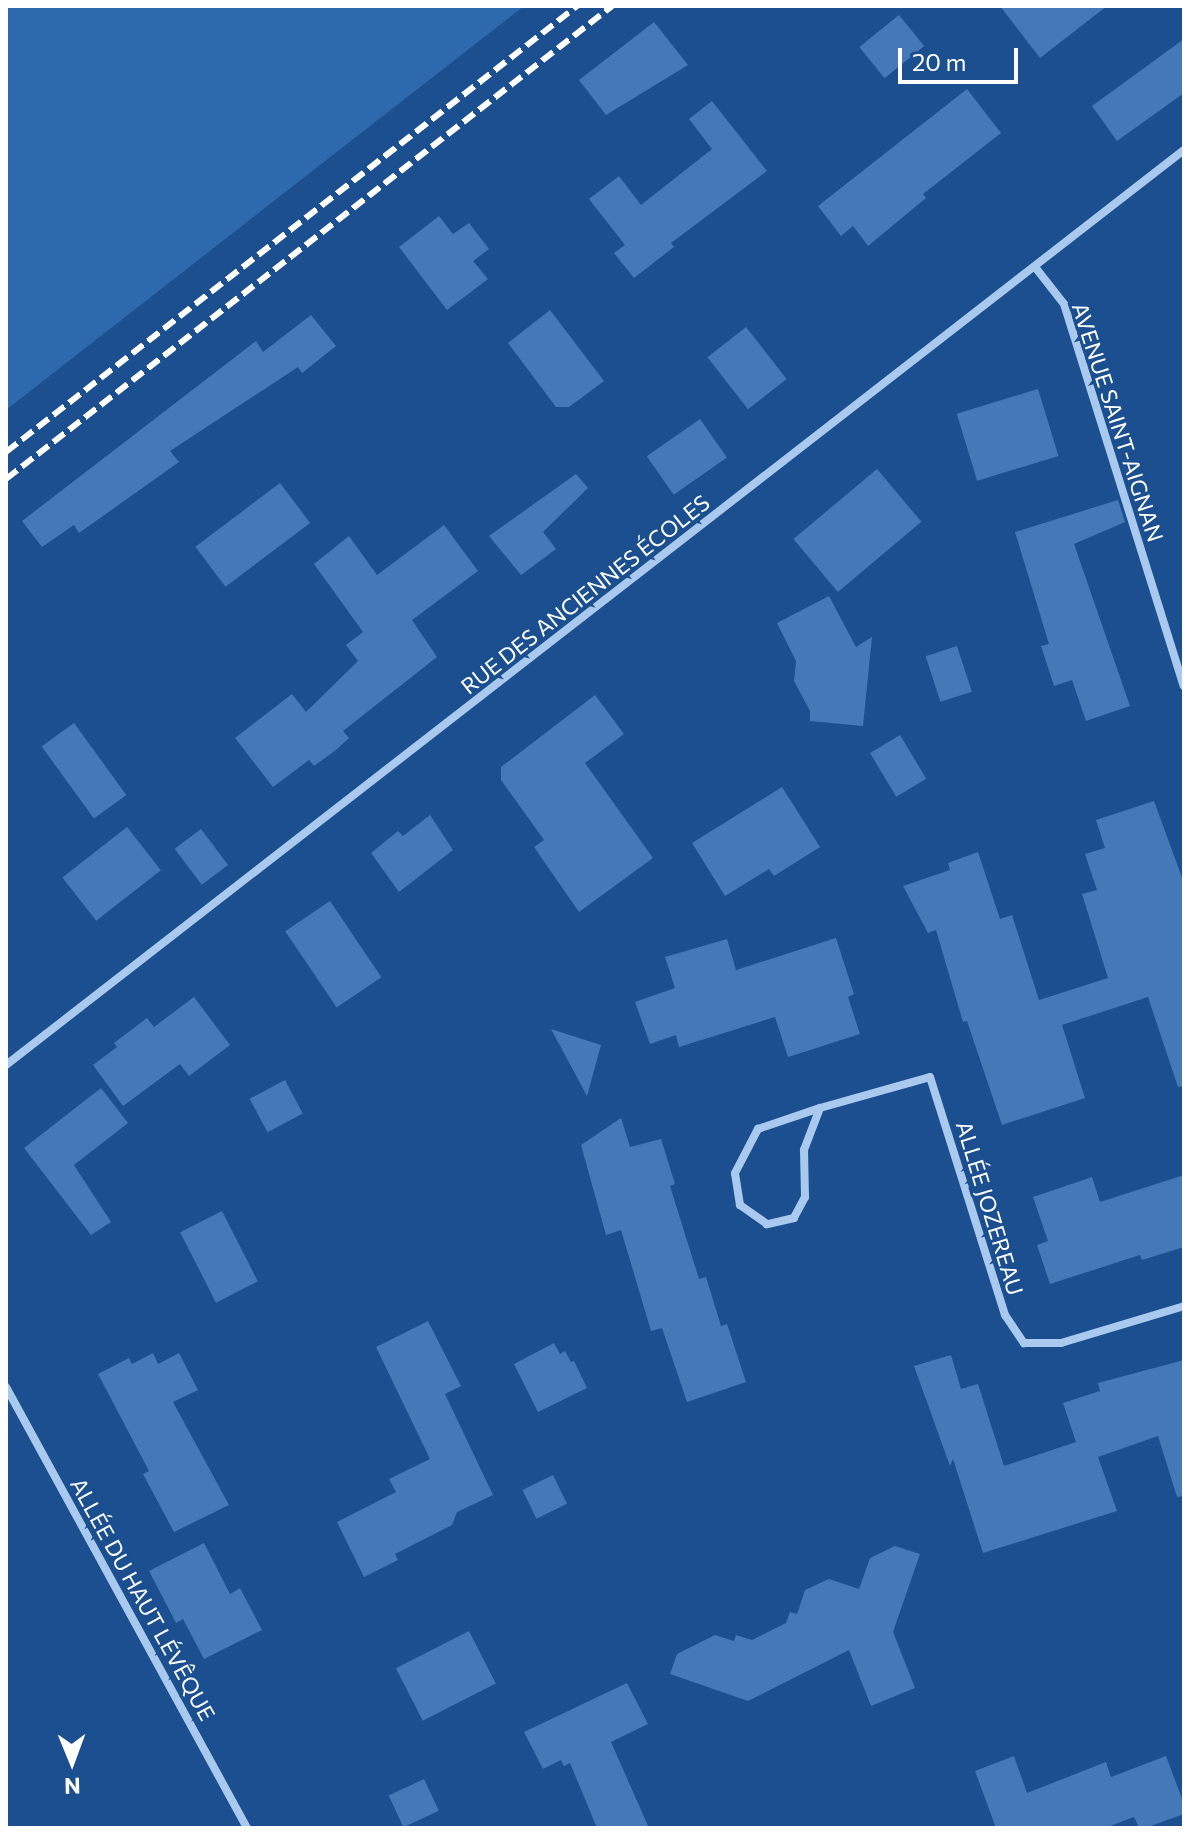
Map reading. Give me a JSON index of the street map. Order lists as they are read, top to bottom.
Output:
{
  "streets": {
    "street": [
      "AVENUE SAINT-AIGNAN",
      "RUE DES ANCIENNES ÉCOLES",
      "ALLÉE JOZEREAU",
      "ALLÉE DU HAUT LÉVÊQUE"
    ]
  },
  "crossings": [
    ["AVENUE SAINT-AIGNAN", "RUE DES ANCIENNES ÉCOLES"]
  ],
  "scale_bar": "20 m",
  "north": "bottom"
}
